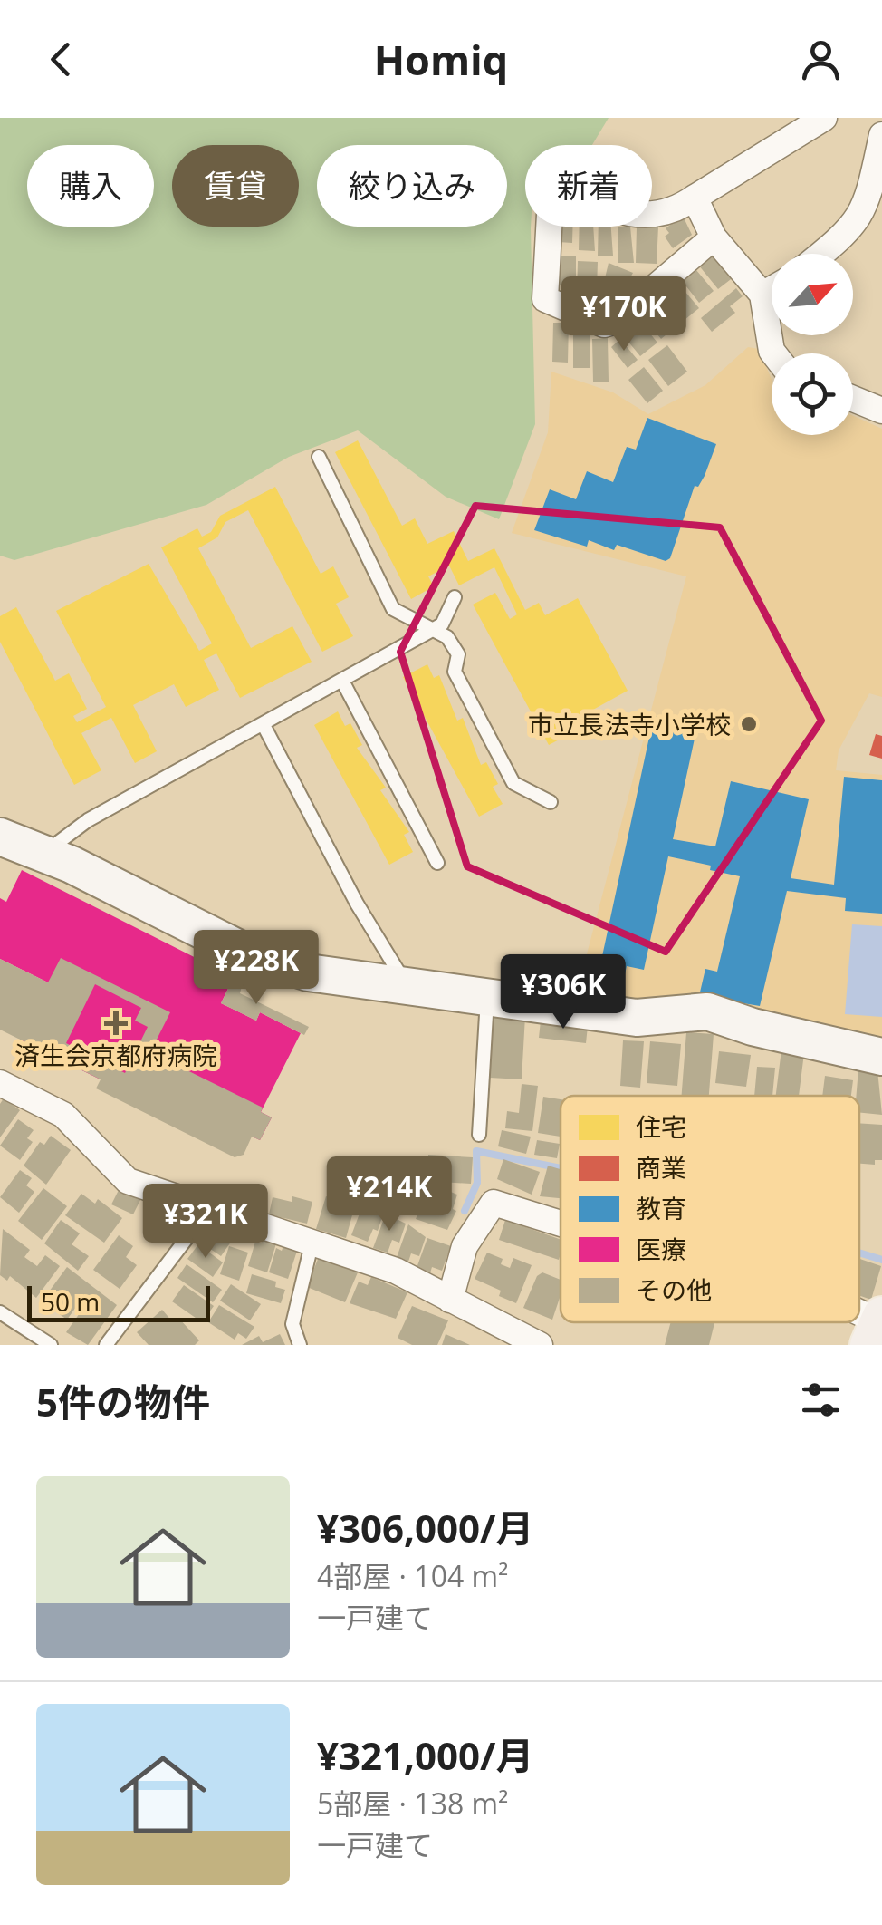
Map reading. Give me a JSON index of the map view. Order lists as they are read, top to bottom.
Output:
{
  "places": {
    "other": ["市立長法寺小学校"],
    "health": ["済生会京都府病院"]
  },
  "legend": [
    "住宅",
    "商業",
    "教育",
    "医療",
    "その他"
  ],
  "scale_bar": "50 m",
  "north": "top right",
  "page": {
    "header": "Homiq",
    "chip": [
      "購入",
      "賃貸",
      "絞り込み",
      "新着"
    ],
    "price": [
      "¥170K",
      "¥228K",
      "¥306K",
      "¥214K",
      "¥321K"
    ],
    "scale": "50 m",
    "heading": "5件の物件",
    "list": [
      {
        "name": "¥306,000/月",
        "note": "4部屋 · 104 m² · 一戸建て"
      },
      {
        "name": "¥321,000/月",
        "note": "5部屋 · 138 m² · 一戸建て"
      }
    ]
  }
}
